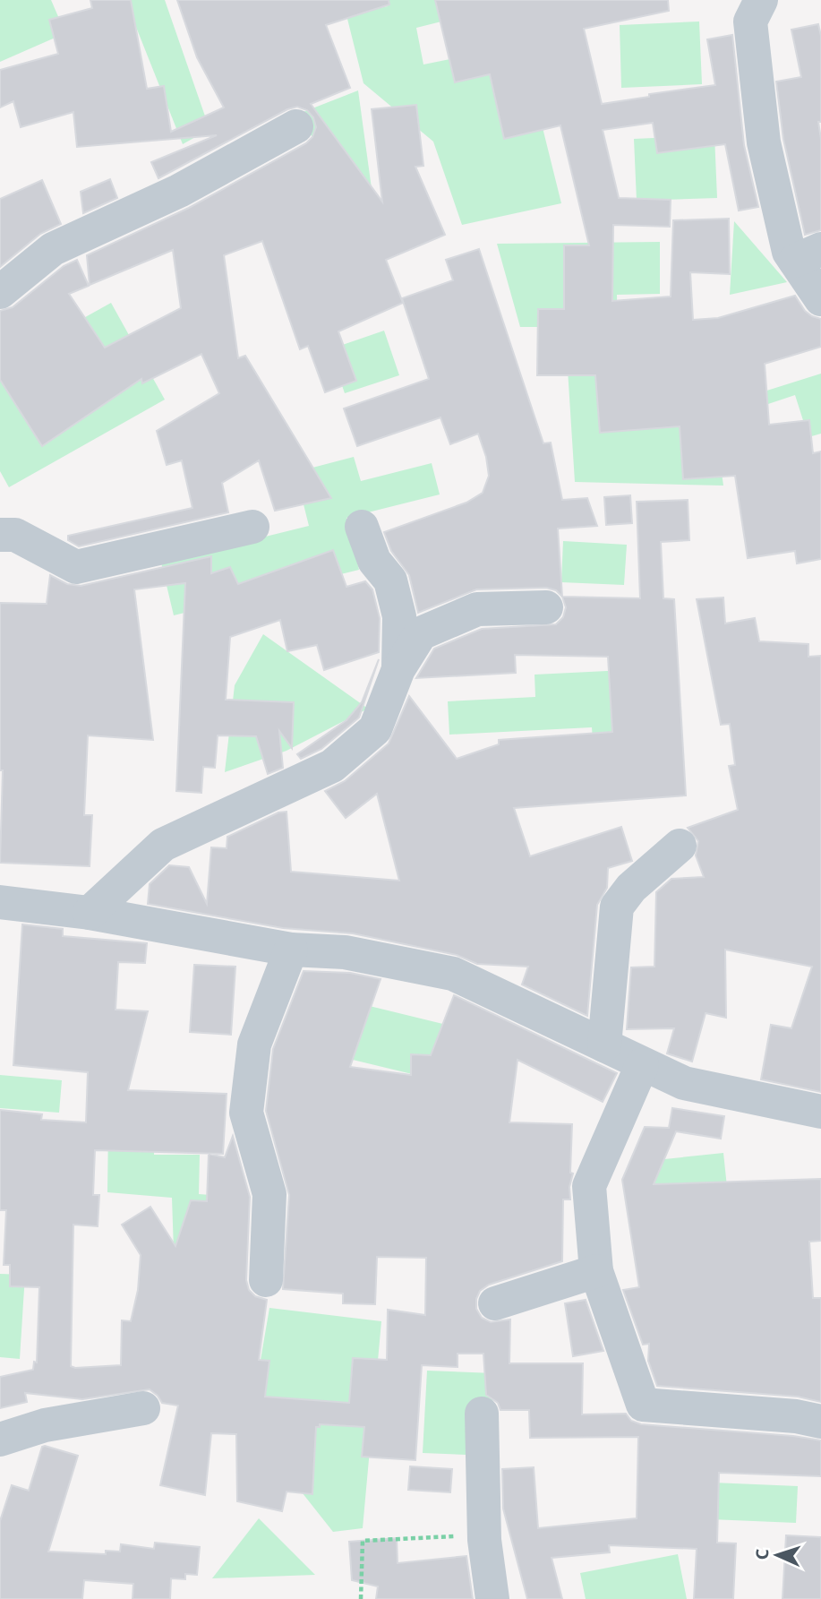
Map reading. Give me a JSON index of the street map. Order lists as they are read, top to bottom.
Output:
{
  "north": "left"
}
